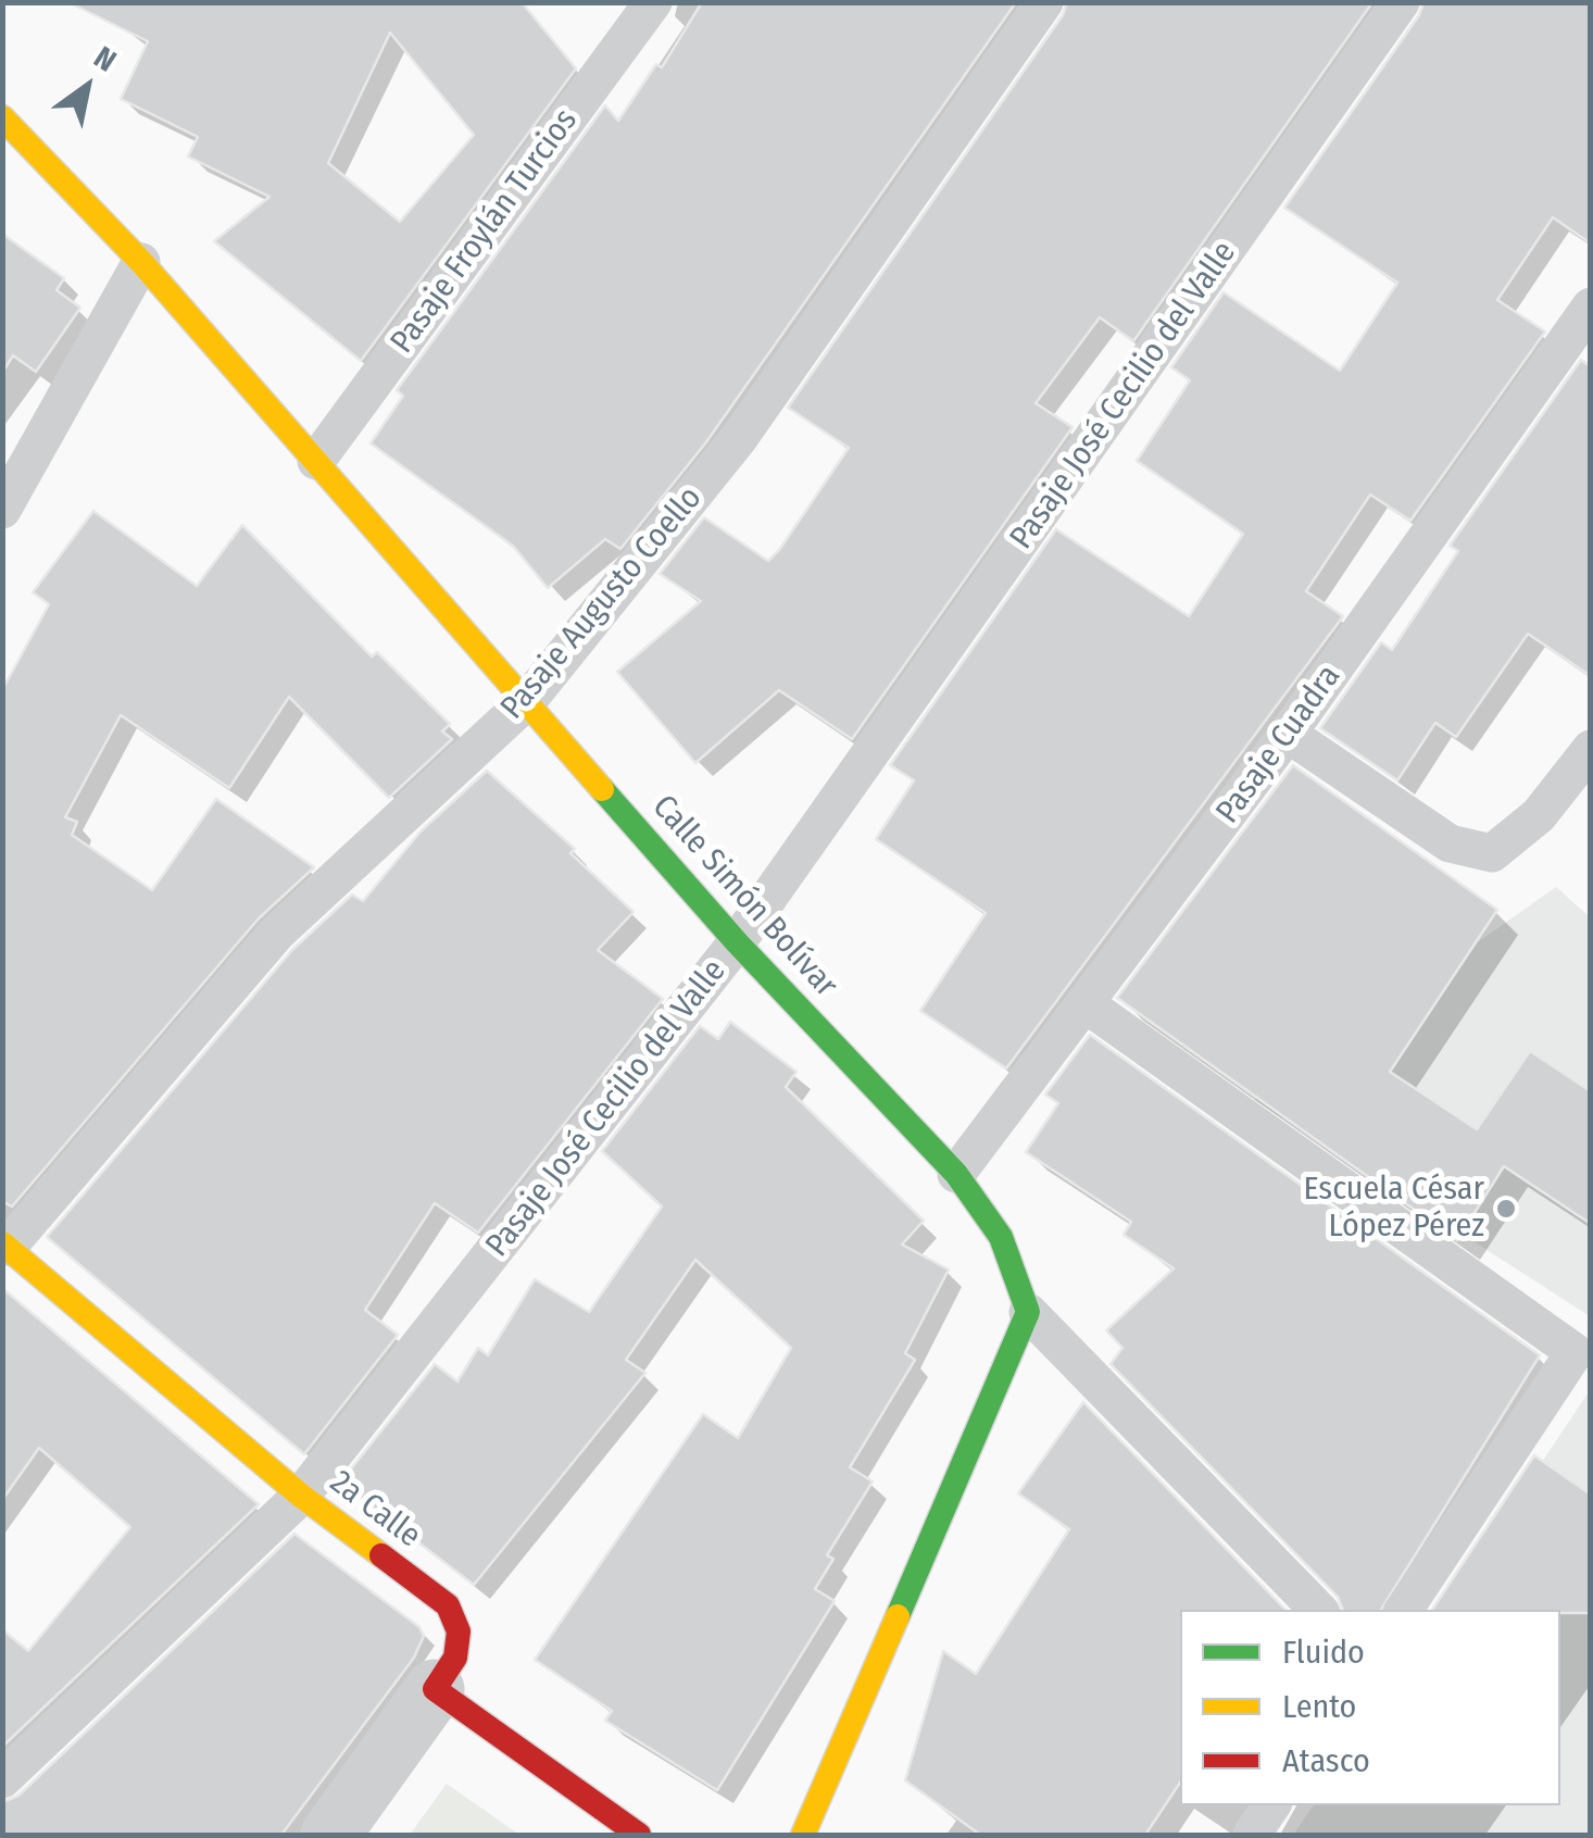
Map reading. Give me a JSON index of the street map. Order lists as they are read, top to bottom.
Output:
{
  "streets": {
    "street": ["Calle Simón Bolívar", "2a Calle"],
    "lane": [
      "Pasaje Froylán Turcios",
      "Pasaje José Cecilio del Valle",
      "Pasaje Augusto Coello",
      "Pasaje Cuadra"
    ]
  },
  "crossings": [
    ["Pasaje Froylán Turcios", "Calle Simón Bolívar"],
    ["Pasaje José Cecilio del Valle", "Calle Simón Bolívar"],
    ["Pasaje José Cecilio del Valle", "2a Calle"],
    ["Pasaje Augusto Coello", "Calle Simón Bolívar"],
    ["Pasaje Augusto Coello", "2a Calle"],
    ["Pasaje Cuadra", "Calle Simón Bolívar"]
  ],
  "places": ["Escuela César López Pérez"],
  "legend": ["Fluido", "Lento", "Atasco"],
  "north": "top right"
}
